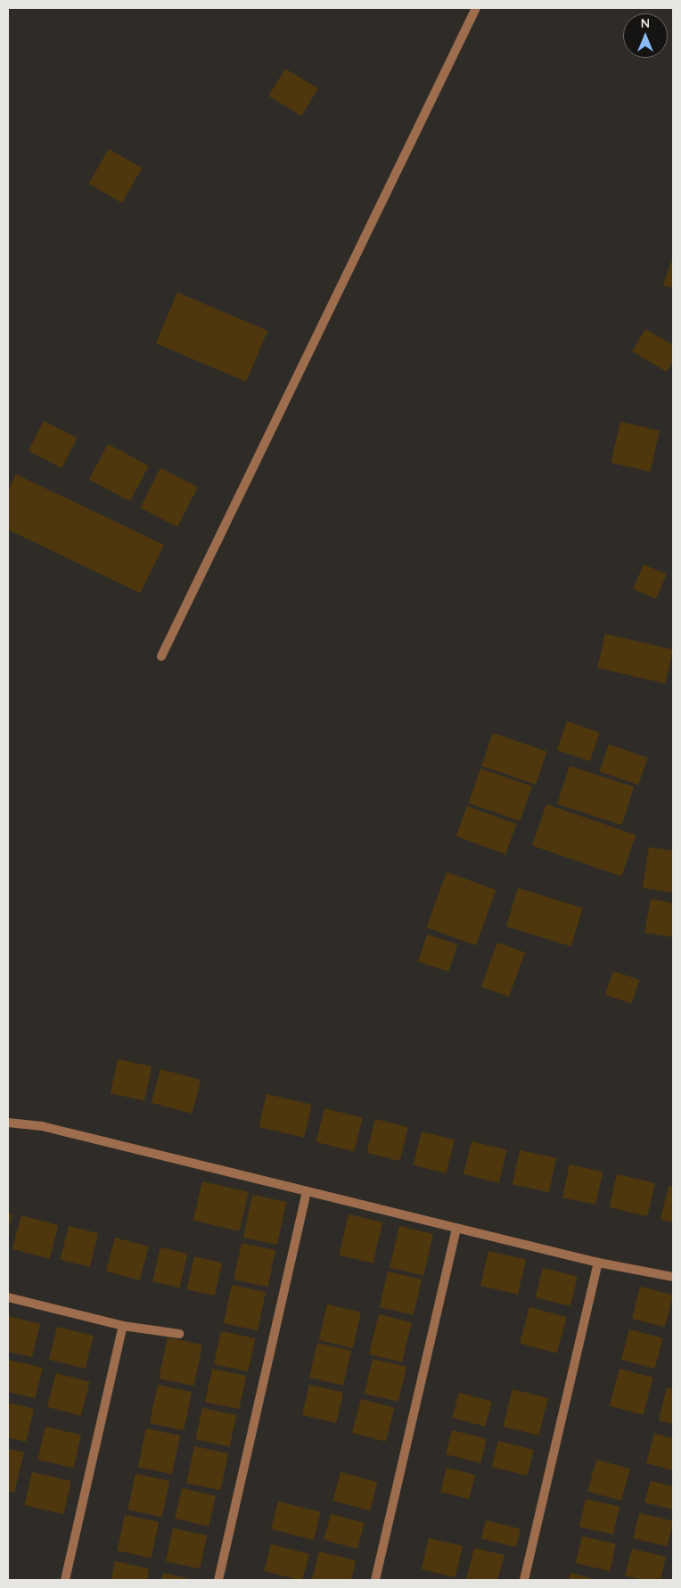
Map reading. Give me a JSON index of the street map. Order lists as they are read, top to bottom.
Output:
{
  "north": "top"
}
